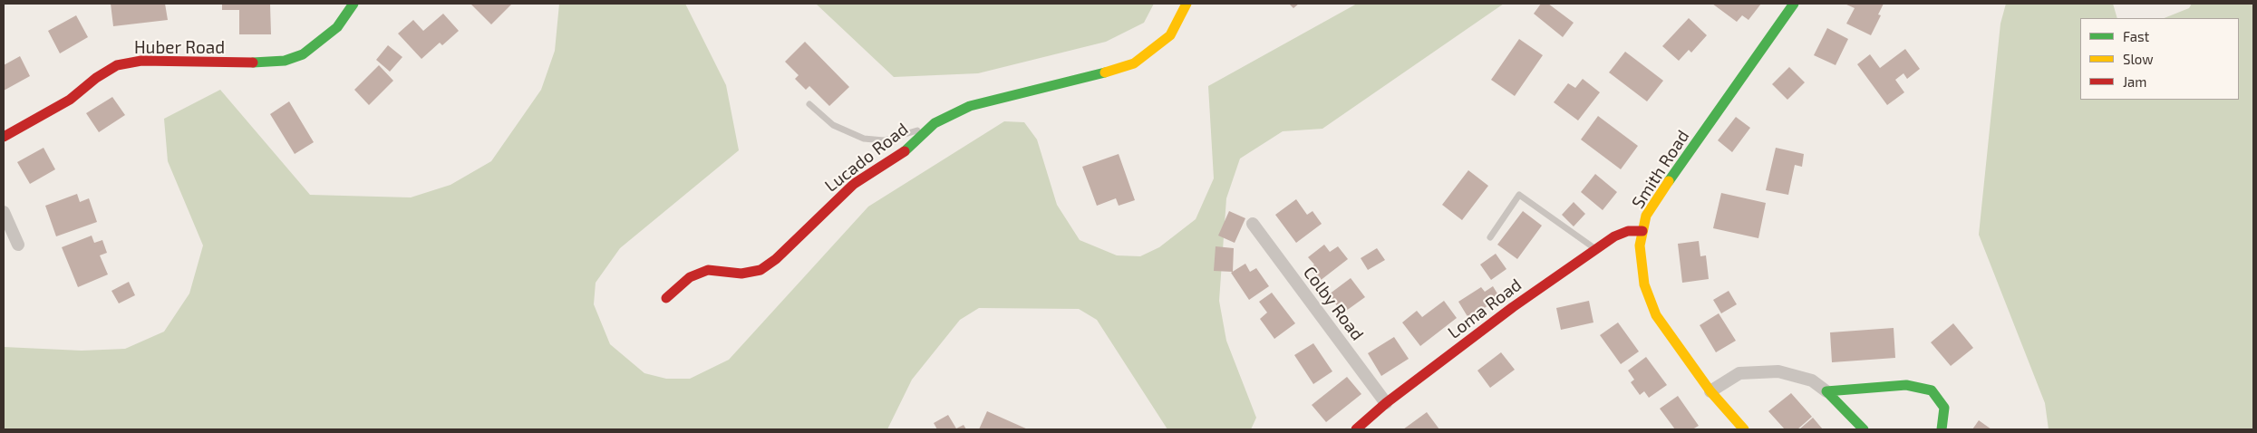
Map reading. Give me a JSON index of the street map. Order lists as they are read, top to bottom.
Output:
{
  "streets": {
    "street": [
      "Huber Road",
      "Lucado Road",
      "Smith Road",
      "Colby Road",
      "Loma Road"
    ]
  },
  "crossings": [
    ["Smith Road", "Loma Road"],
    ["Colby Road", "Loma Road"]
  ],
  "legend": ["Fast", "Slow", "Jam"]
}
